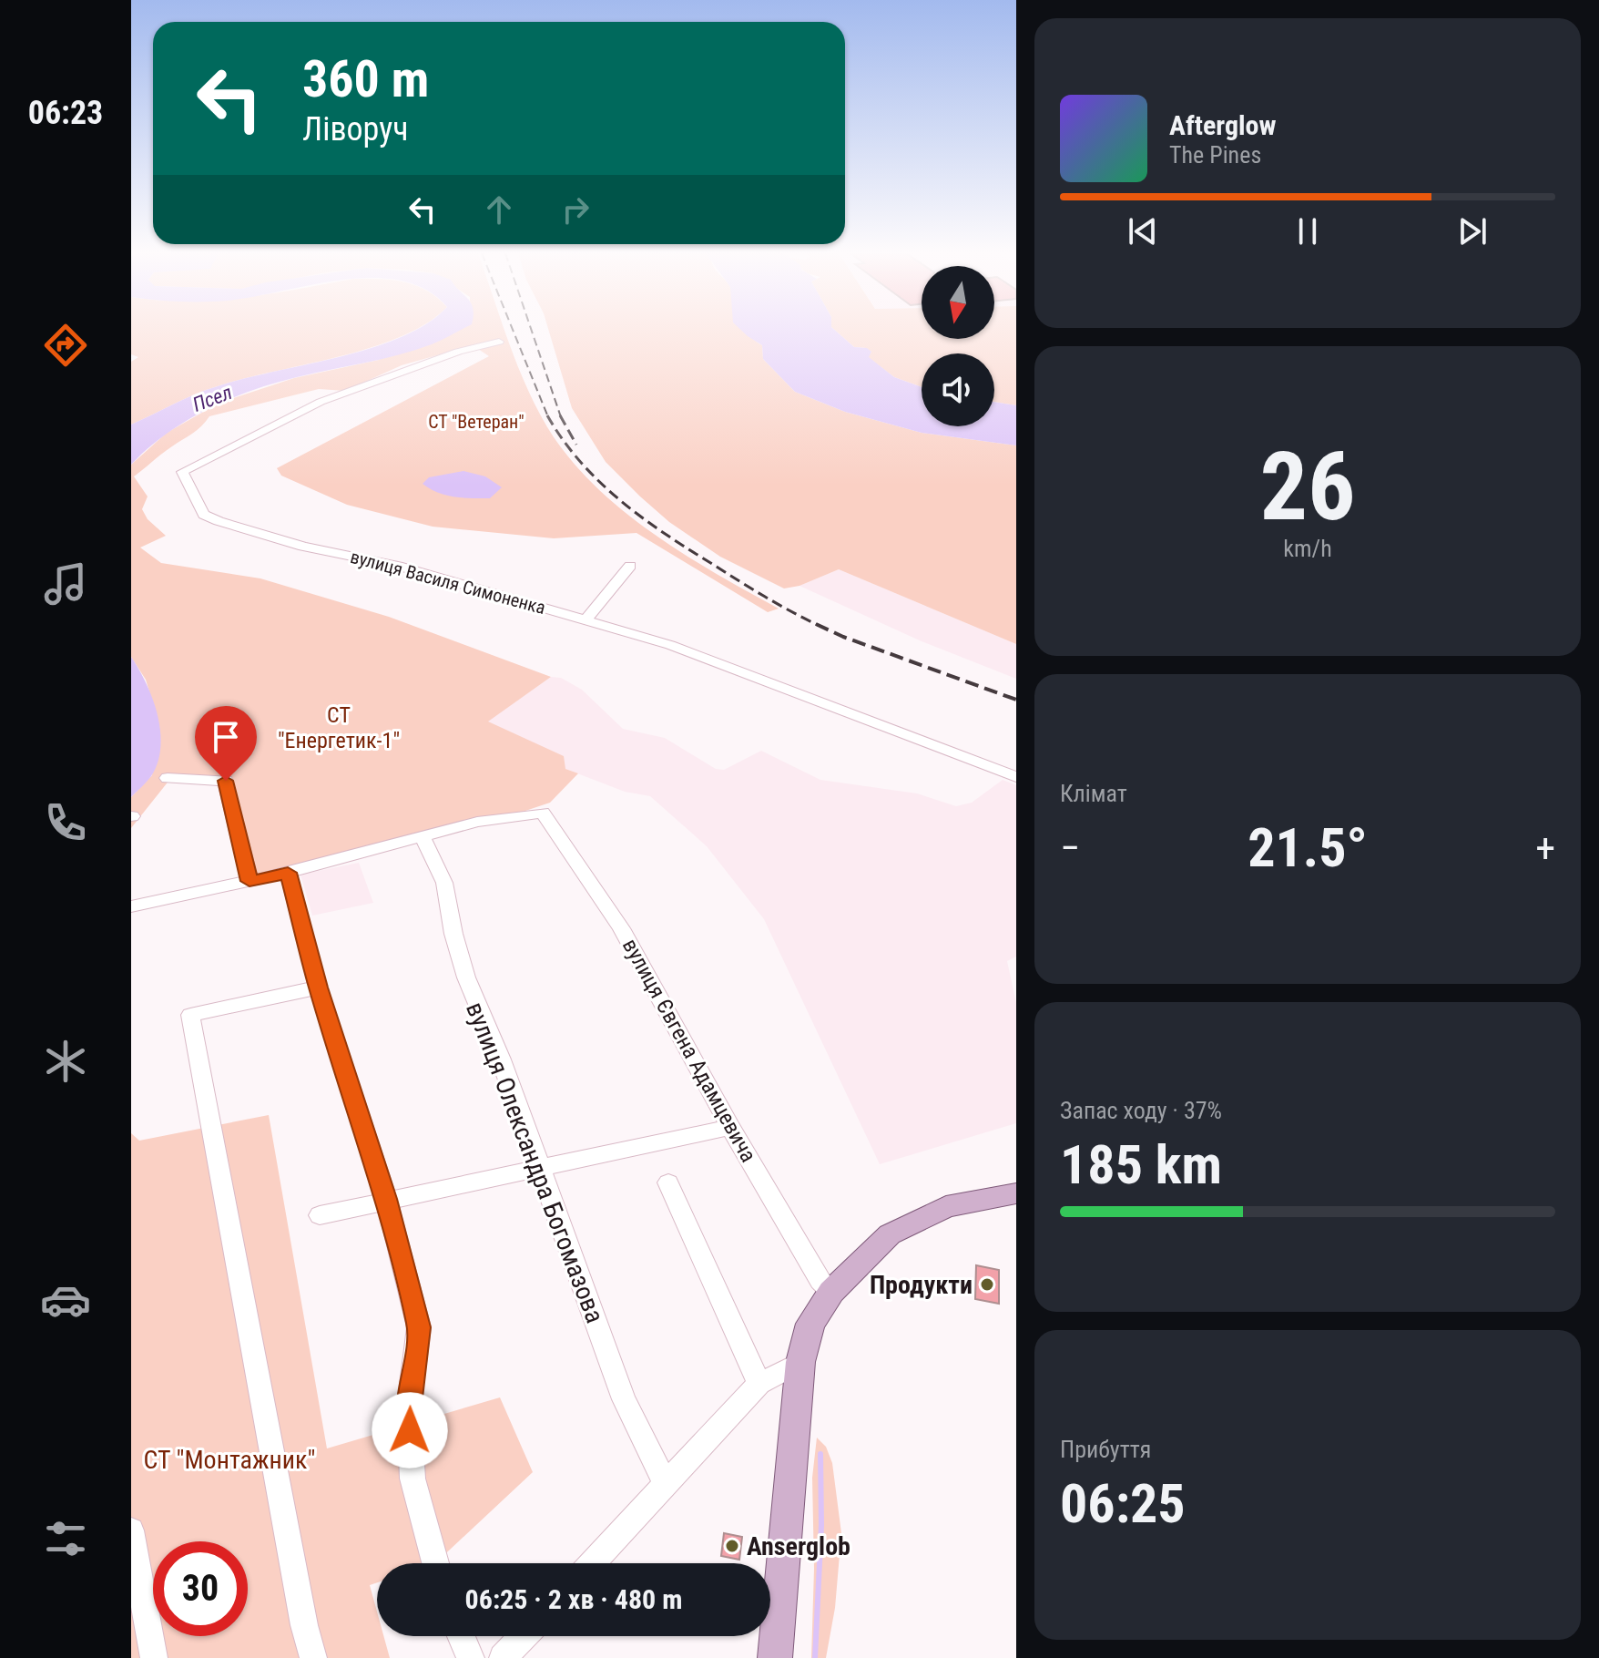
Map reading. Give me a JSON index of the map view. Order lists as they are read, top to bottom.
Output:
{
  "streets": {
    "street": ["вулиця Василя Симоненка", "вулиця Євгена Адамцевича", "вулиця Олександра Богомазова"]
  },
  "crossings": [
    ["вулиця Євгена Адамцевича", "вулиця Олександра Богомазова"]
  ],
  "water": ["Псел"],
  "parks": ["СТ \"Ветеран\"", "СТ \"Енергетик-1\"", "СТ \"Монтажник\""],
  "places": ["Продукти", "Anserglob"],
  "north": "bottom",
  "page": {
    "tabs": "06:23",
    "turn": ["360 m", "Ліворуч"],
    "song": ["Afterglow", "The Pines"],
    "tile": [
      ["26", "km/h"],
      "Клімат",
      ["Запас ходу · 37%", "185 km"],
      ["Прибуття", "06:25"]
    ],
    "heat": ["−", "21.5°", "+"],
    "limit": "30",
    "trip": "06:25 · 2 хв · 480 m"
  }
}
